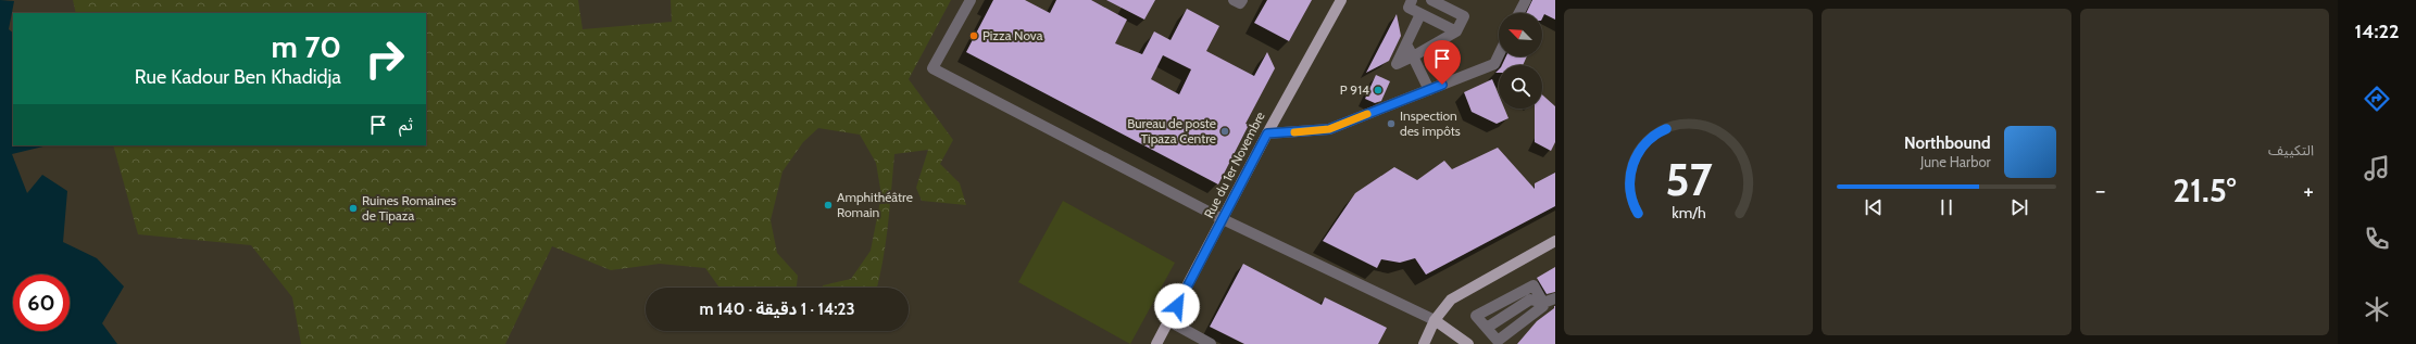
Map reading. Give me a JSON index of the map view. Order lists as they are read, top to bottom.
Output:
{
  "streets": {
    "main road": ["Rue du 1er Novembre"]
  },
  "places": [
    "Pizza Nova",
    "P 914",
    "Inspection des impôts",
    "Bureau de poste Tipaza Centre",
    "Amphithéâtre Romain",
    "Ruines Romaines de Tipaza"
  ],
  "north": "top left",
  "page": {
    "tabs": "14:22",
    "tile": "التكييف",
    "turn": ["70 m", "Rue Kadour Ben Khadidja"],
    "then": "ثم",
    "song": ["Northbound", "June Harbor"],
    "heat": ["−", "21.5°", "+"],
    "limit": "60",
    "trip": "14:23 · 1 دقيقة · 140 m",
    "gauge": ["57", "km/h"]
  }
}
